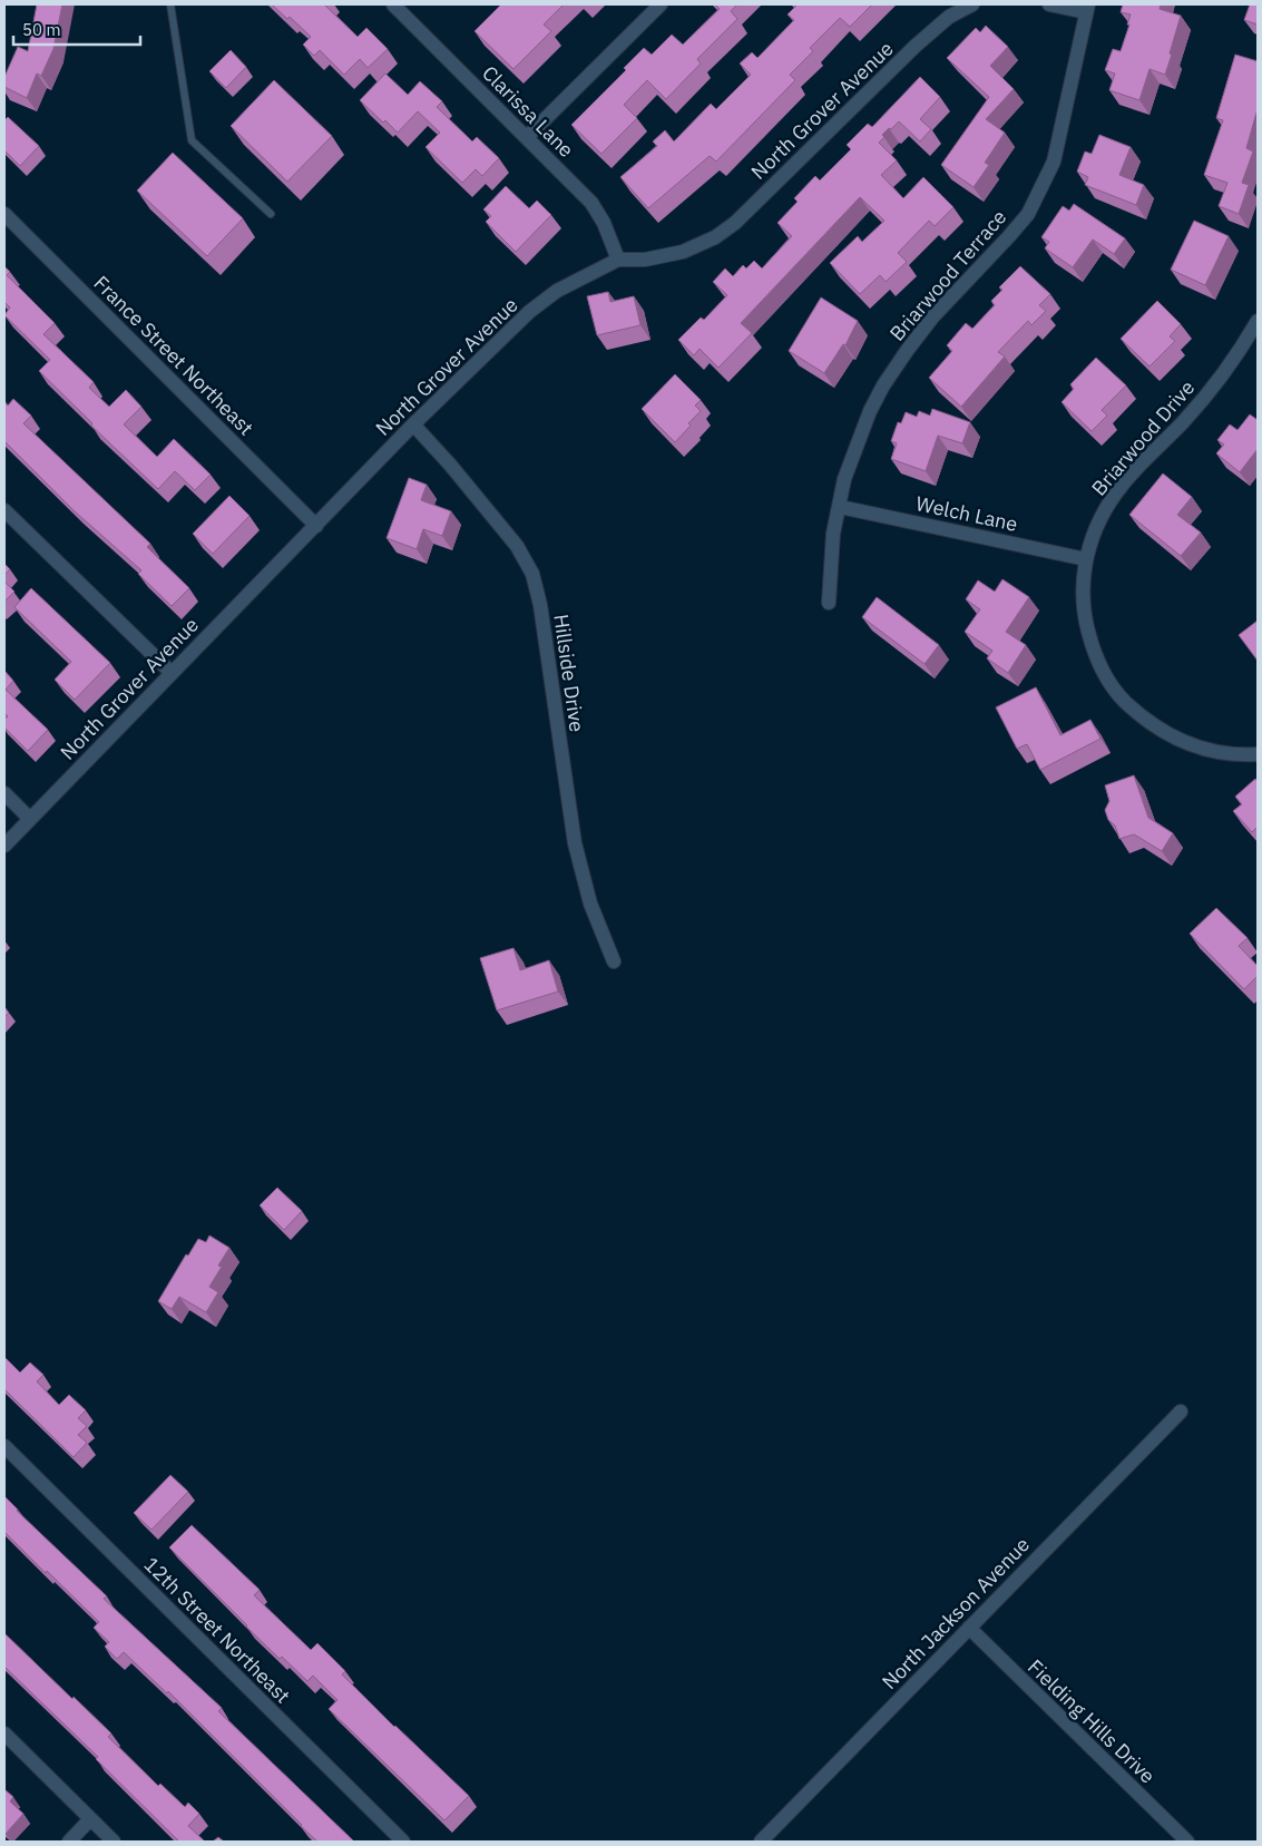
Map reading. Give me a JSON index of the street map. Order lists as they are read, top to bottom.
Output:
{
  "streets": {
    "street": [
      "North Grover Avenue",
      "Clarissa Lane",
      "Briarwood Terrace",
      "France Street Northeast",
      "Briarwood Drive",
      "Welch Lane",
      "Hillside Drive",
      "North Jackson Avenue",
      "12th Street Northeast",
      "Fielding Hills Drive"
    ]
  },
  "crossings": [
    ["North Grover Avenue", "Clarissa Lane"],
    ["North Grover Avenue", "France Street Northeast"],
    ["North Grover Avenue", "Hillside Drive"],
    ["Briarwood Terrace", "Welch Lane"],
    ["Briarwood Drive", "Welch Lane"],
    ["North Jackson Avenue", "Fielding Hills Drive"]
  ],
  "scale_bar": "50 m"
}
